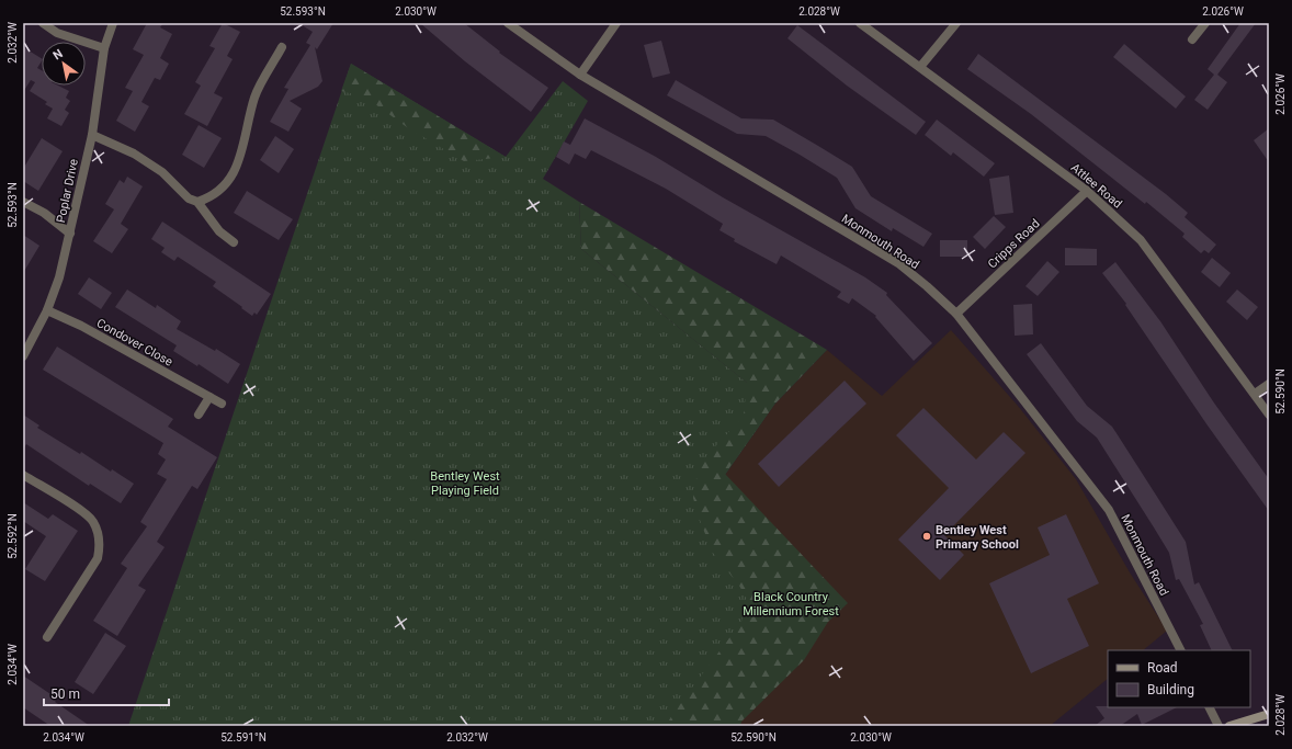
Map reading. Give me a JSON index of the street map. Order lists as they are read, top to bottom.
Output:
{
  "streets": {
    "street": [
      "Attlee Road",
      "Poplar Drive",
      "Monmouth Road",
      "Cripps Road",
      "Condover Close"
    ]
  },
  "crossings": [
    ["Attlee Road", "Cripps Road"],
    ["Poplar Drive", "Condover Close"],
    ["Monmouth Road", "Cripps Road"]
  ],
  "parks": ["Bentley West Playing Field", "Black Country Millennium Forest"],
  "places": ["Bentley West Primary School"],
  "legend": ["Road", "Building"],
  "scale_bar": "50 m",
  "north": "top left",
  "coordinates": [
    "52.593°N",
    "2.030°W",
    "2.028°W",
    "2.026°W",
    "2.032°W",
    "52.590°N",
    "52.592°N",
    "2.034°W",
    "52.591°N"
  ]
}
